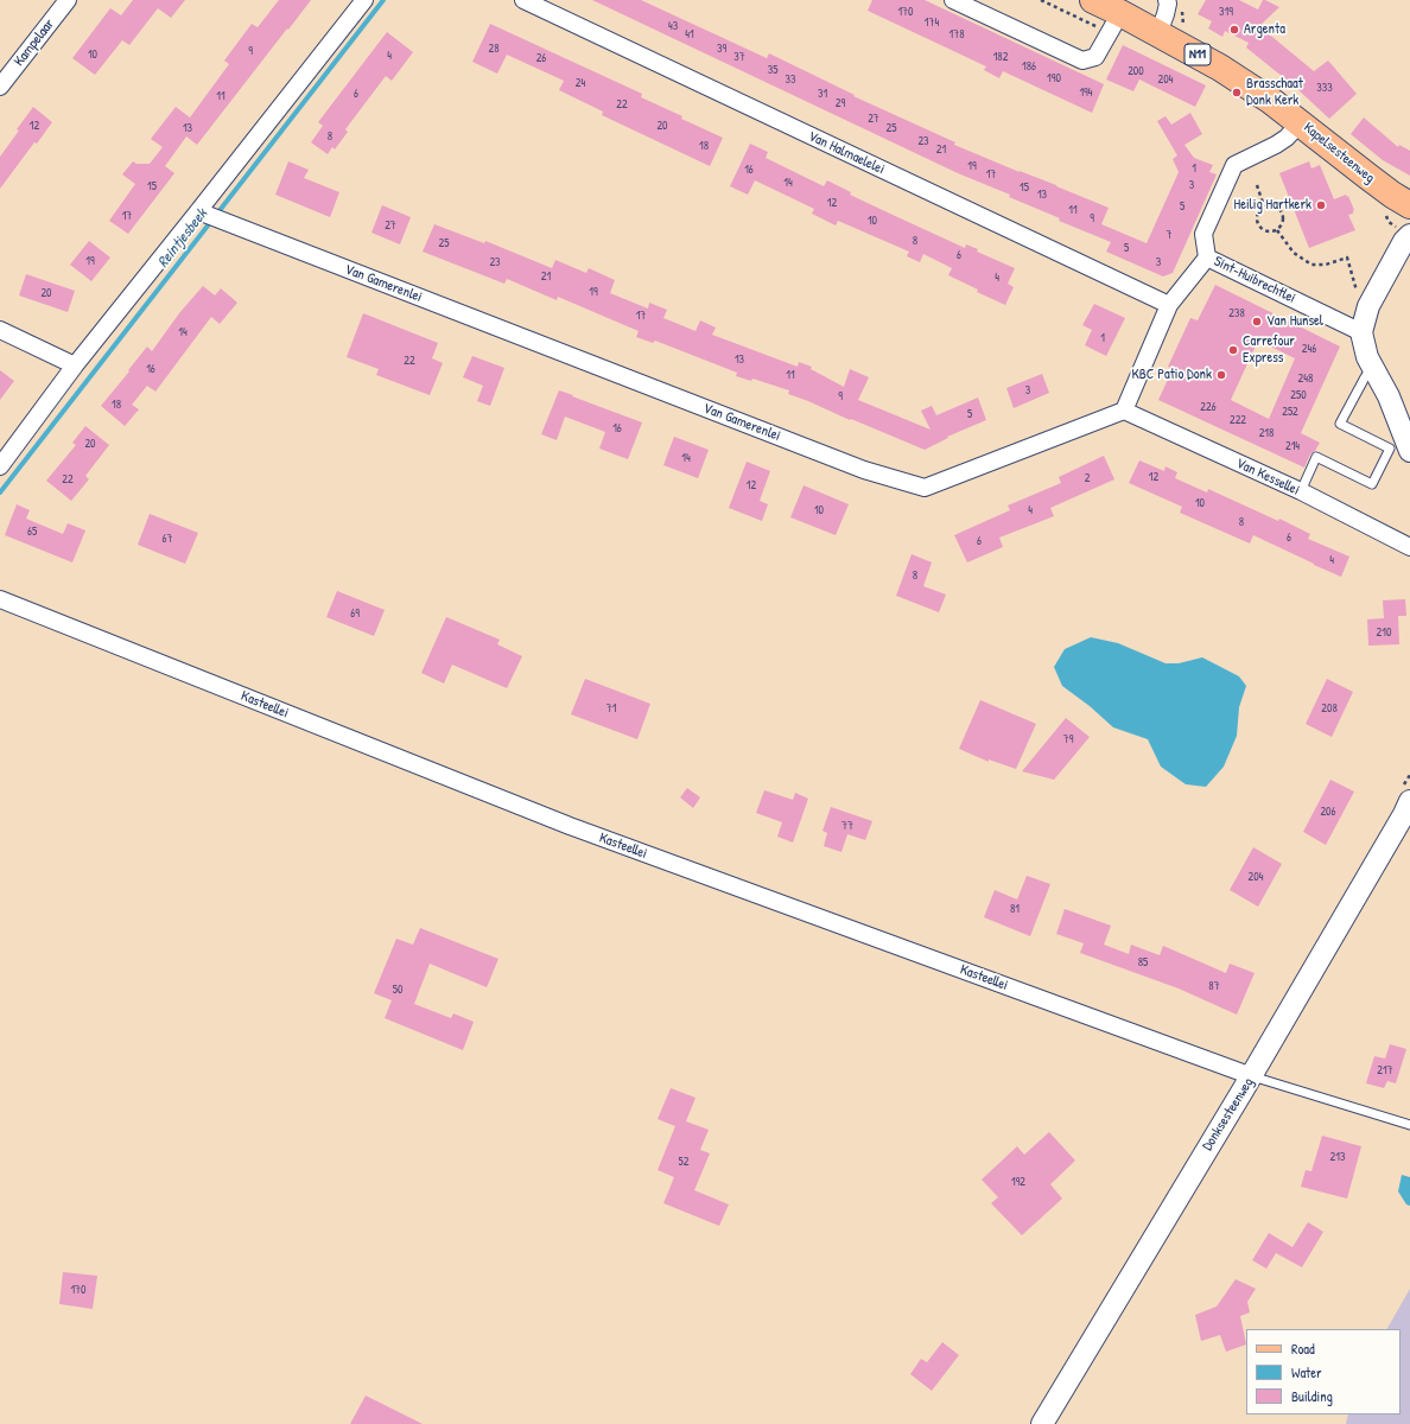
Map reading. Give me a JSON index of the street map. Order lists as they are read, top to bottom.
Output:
{
  "streets": {
    "main road": ["N11", "Kapelsesteenweg"],
    "street": [
      "Kampelaar",
      "Van Halmaelelei",
      "Sint-Huibrechtlei",
      "Van Gamerenlei",
      "Van Kessellei",
      "Kasteellei",
      "Donksesteenweg"
    ]
  },
  "crossings": [
    ["Kapelsesteenweg", "Sint-Huibrechtlei"],
    ["Van Gamerenlei", "Van Kessellei"],
    ["Kasteellei", "Donksesteenweg"]
  ],
  "water": ["Reintjesbeek"],
  "places": [
    "Argenta",
    "Brasschaat Donk Kerk",
    "Heilig Hartkerk",
    "Van Hunsel",
    "Carrefour Express",
    "KBC Patio Donk"
  ],
  "house_numbers": [
    "170",
    "319",
    "174",
    "43",
    "41",
    "178",
    "28",
    "39",
    "9",
    "10",
    "4",
    "37",
    "182",
    "26",
    "186",
    "35",
    "200",
    "190",
    "33",
    "204",
    "24",
    "333",
    "194",
    "6",
    "31",
    "11",
    "29",
    "22",
    "27",
    "12",
    "20",
    "13",
    "25",
    "8",
    "23",
    "18",
    "21",
    "19",
    "1",
    "16",
    "17",
    "14",
    "3",
    "15",
    "15",
    "13",
    "12",
    "5",
    "11",
    "17",
    "9",
    "10",
    "27",
    "7",
    "8",
    "25",
    "5",
    "6",
    "19",
    "23",
    "3",
    "21",
    "4",
    "19",
    "20",
    "238",
    "17",
    "14",
    "1",
    "246",
    "13",
    "22",
    "16",
    "11",
    "248",
    "3",
    "250",
    "9",
    "18",
    "226",
    "252",
    "5",
    "222",
    "16",
    "218",
    "20",
    "214",
    "14",
    "12",
    "2",
    "22",
    "12",
    "10",
    "10",
    "4",
    "8",
    "65",
    "6",
    "67",
    "6",
    "4",
    "8",
    "69",
    "210",
    "71",
    "208",
    "79",
    "206",
    "77",
    "204",
    "81",
    "85",
    "87",
    "50",
    "217",
    "213",
    "52",
    "192",
    "170"
  ],
  "legend": ["Road", "Water", "Building"]
}
